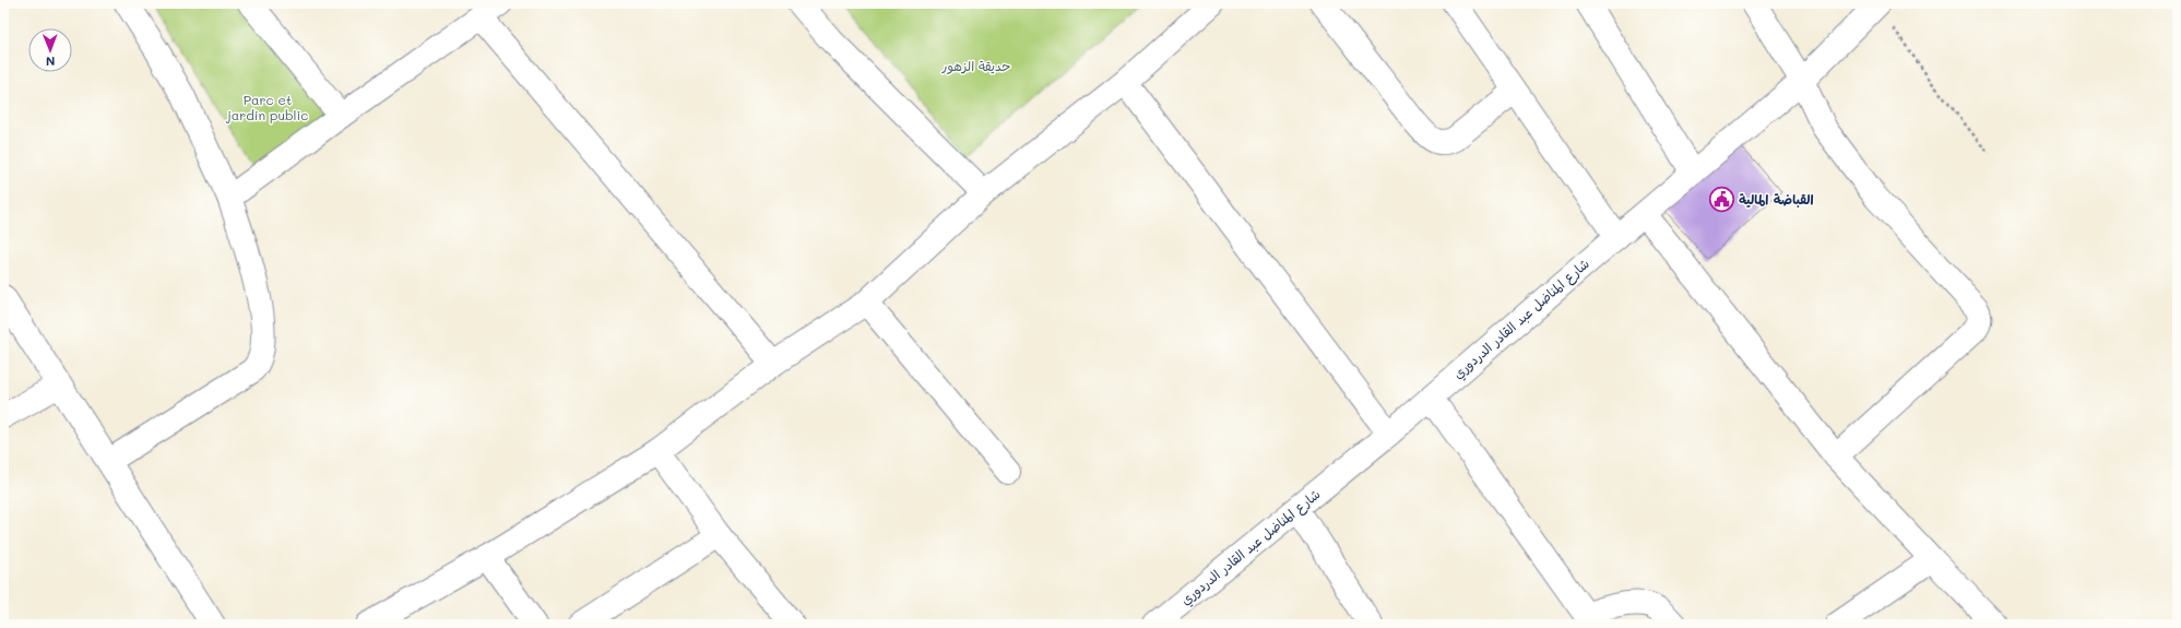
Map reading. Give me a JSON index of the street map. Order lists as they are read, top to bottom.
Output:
{
  "streets": {
    "street": ["شارع المناضل عبد القادر الدردوري"]
  },
  "parks": ["حديقة الزهور", "Parc et jardin public"],
  "places": {
    "public building": ["القباضة المالية"]
  },
  "north": "bottom"
}
